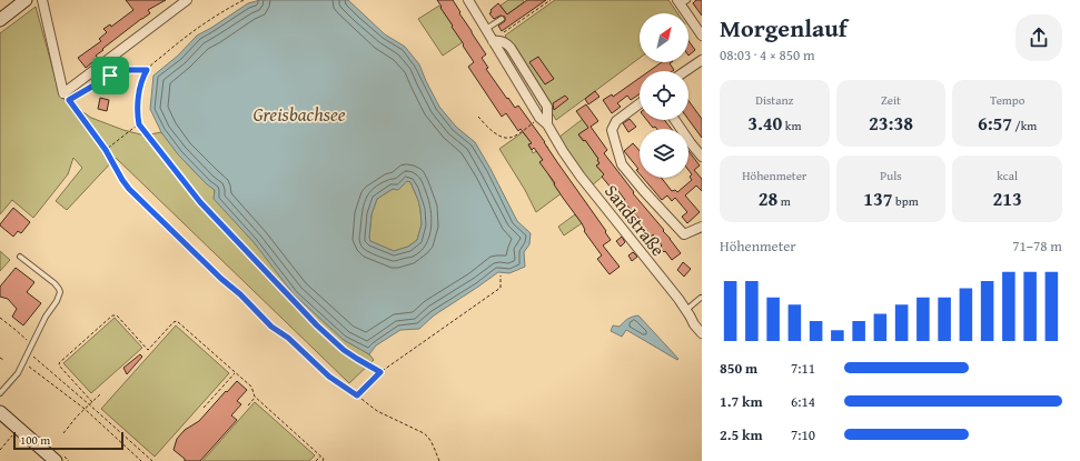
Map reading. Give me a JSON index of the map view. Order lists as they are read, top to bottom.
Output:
{
  "streets": {
    "street": ["Sandstraße"]
  },
  "water": ["Greisbachsee"],
  "scale_bar": "100 m",
  "north": "top right",
  "page": {
    "heading": ["Morgenlauf", "08:03 · 4 × 850 m"],
    "stats": [
      ["Distanz", "3.40 km"],
      ["Zeit", "23:38"],
      ["Tempo", "6:57 /km"],
      ["Höhenmeter", "28 m"],
      ["Puls", "137 bpm"],
      ["kcal", "213"]
    ],
    "chart": ["Höhenmeter", "71–78 m"],
    "list": [
      {
        "name": "850 m",
        "note": "7:11"
      },
      {
        "name": "1.7 km",
        "note": "6:14"
      },
      {
        "name": "2.5 km",
        "note": "7:10"
      }
    ],
    "scale": "100 m"
  }
}
